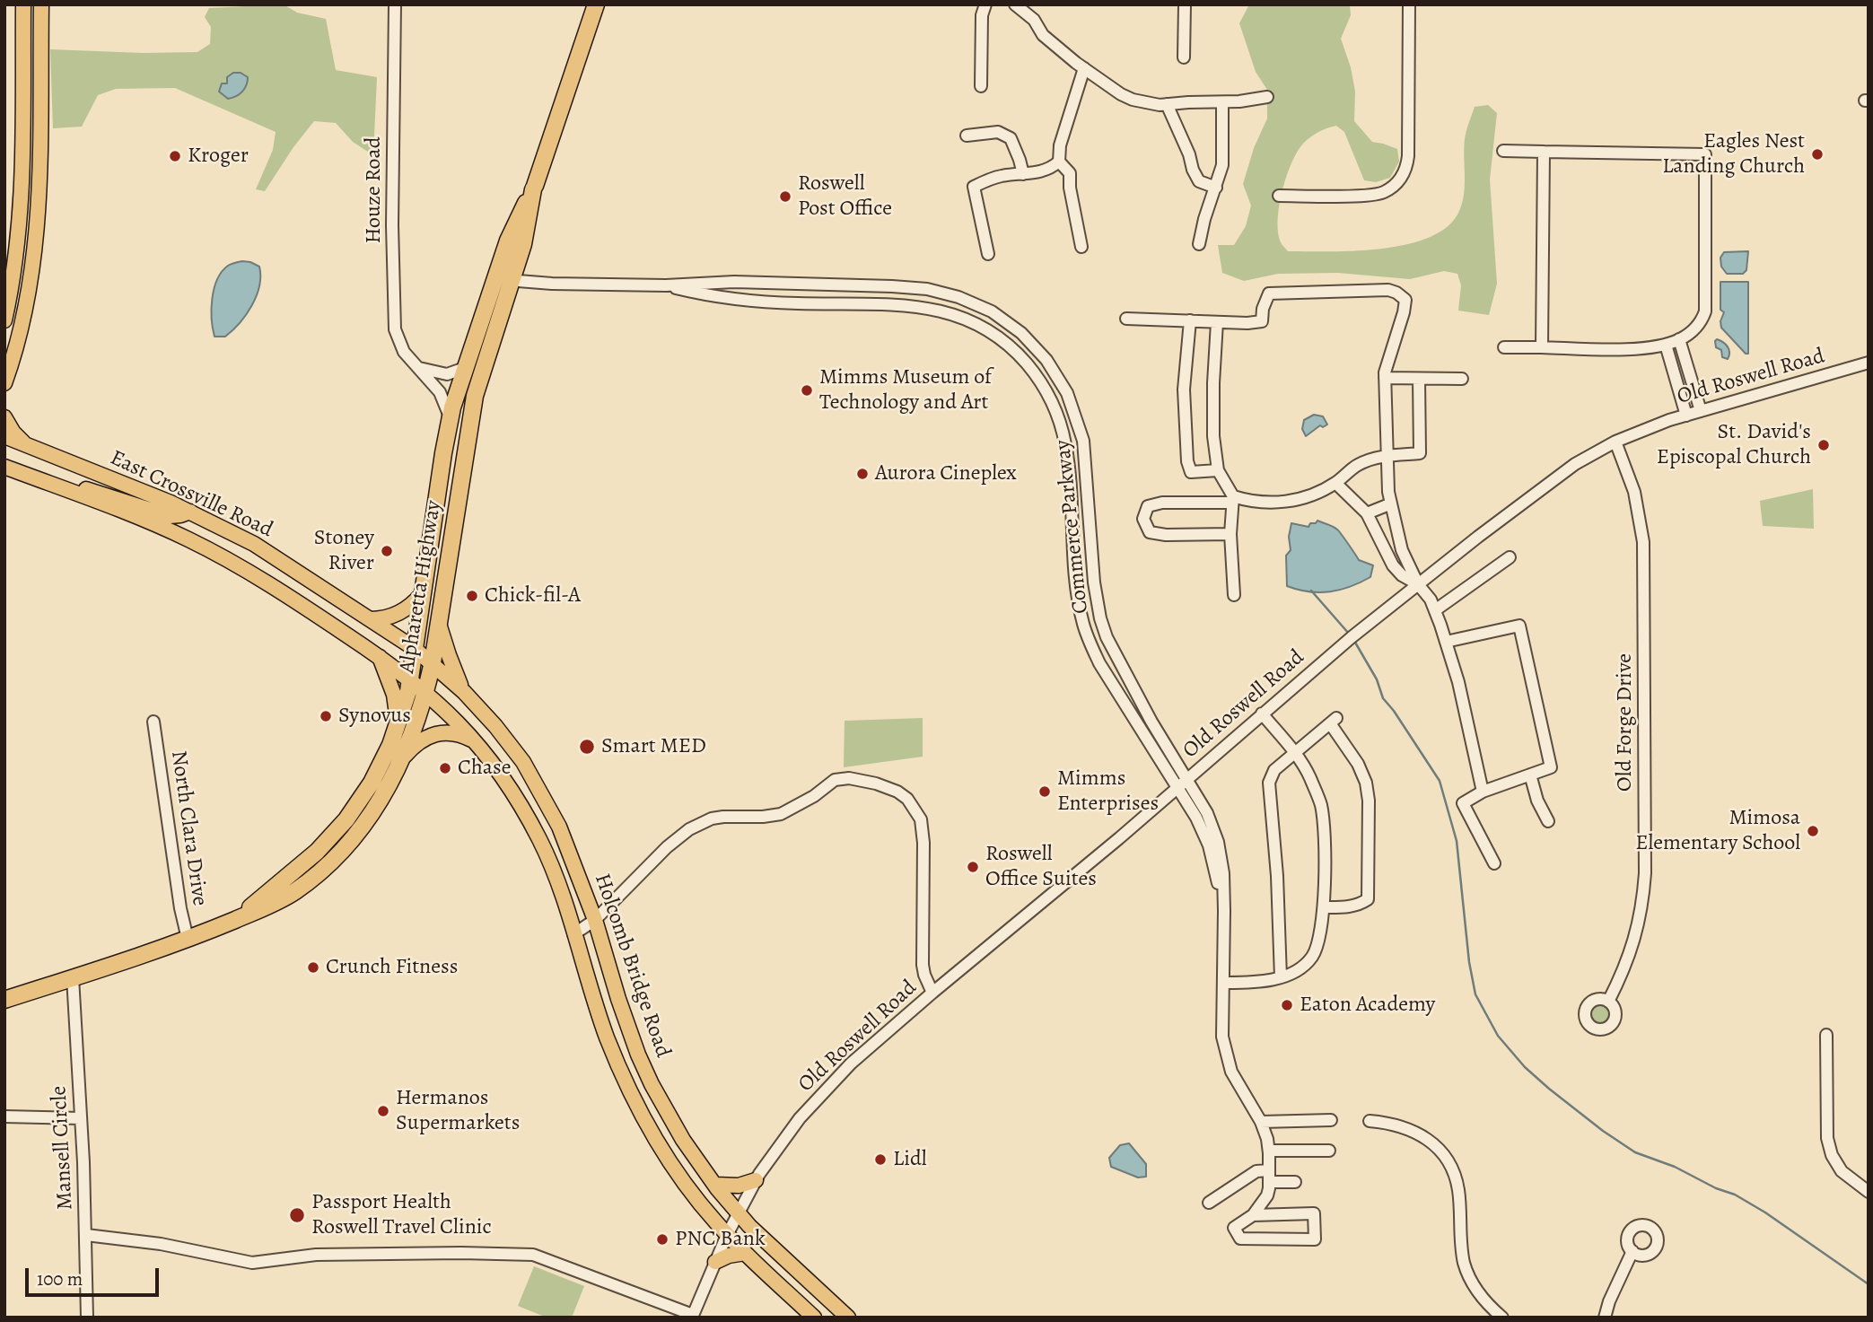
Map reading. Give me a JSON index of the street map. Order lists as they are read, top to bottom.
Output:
{
  "streets": {
    "highway": ["Alpharetta Highway"],
    "main road": ["East Crossville Road", "Holcomb Bridge Road"],
    "street": [
      "Houze Road",
      "Old Roswell Road",
      "Commerce Parkway",
      "Old Forge Drive",
      "North Clara Drive",
      "Mansell Circle"
    ]
  },
  "crossings": [
    ["Houze Road", "Alpharetta Highway"],
    ["Old Roswell Road", "Commerce Parkway"],
    ["Old Roswell Road", "Old Forge Drive"],
    ["Old Roswell Road", "Holcomb Bridge Road"],
    ["East Crossville Road", "Alpharetta Highway"],
    ["East Crossville Road", "Holcomb Bridge Road"],
    ["Commerce Parkway", "Alpharetta Highway"],
    ["Alpharetta Highway", "North Clara Drive"],
    ["Alpharetta Highway", "Holcomb Bridge Road"],
    ["Alpharetta Highway", "Mansell Circle"]
  ],
  "places": [
    "Eagles Nest Landing Church",
    "Kroger",
    "Roswell Post Office",
    "Mimms Museum of Technology and Art",
    "St. David's Episcopal Church",
    "Aurora Cineplex",
    "Stoney River",
    "Chick-fil-A",
    "Synovus",
    "Smart MED",
    "Chase",
    "Mimms Enterprises",
    "Mimosa Elementary School",
    "Roswell Office Suites",
    "Crunch Fitness",
    "Eaton Academy",
    "Hermanos Supermarkets",
    "Lidl",
    "Passport Health Roswell Travel Clinic",
    "PNC Bank"
  ],
  "scale_bar": "100 m"
}
